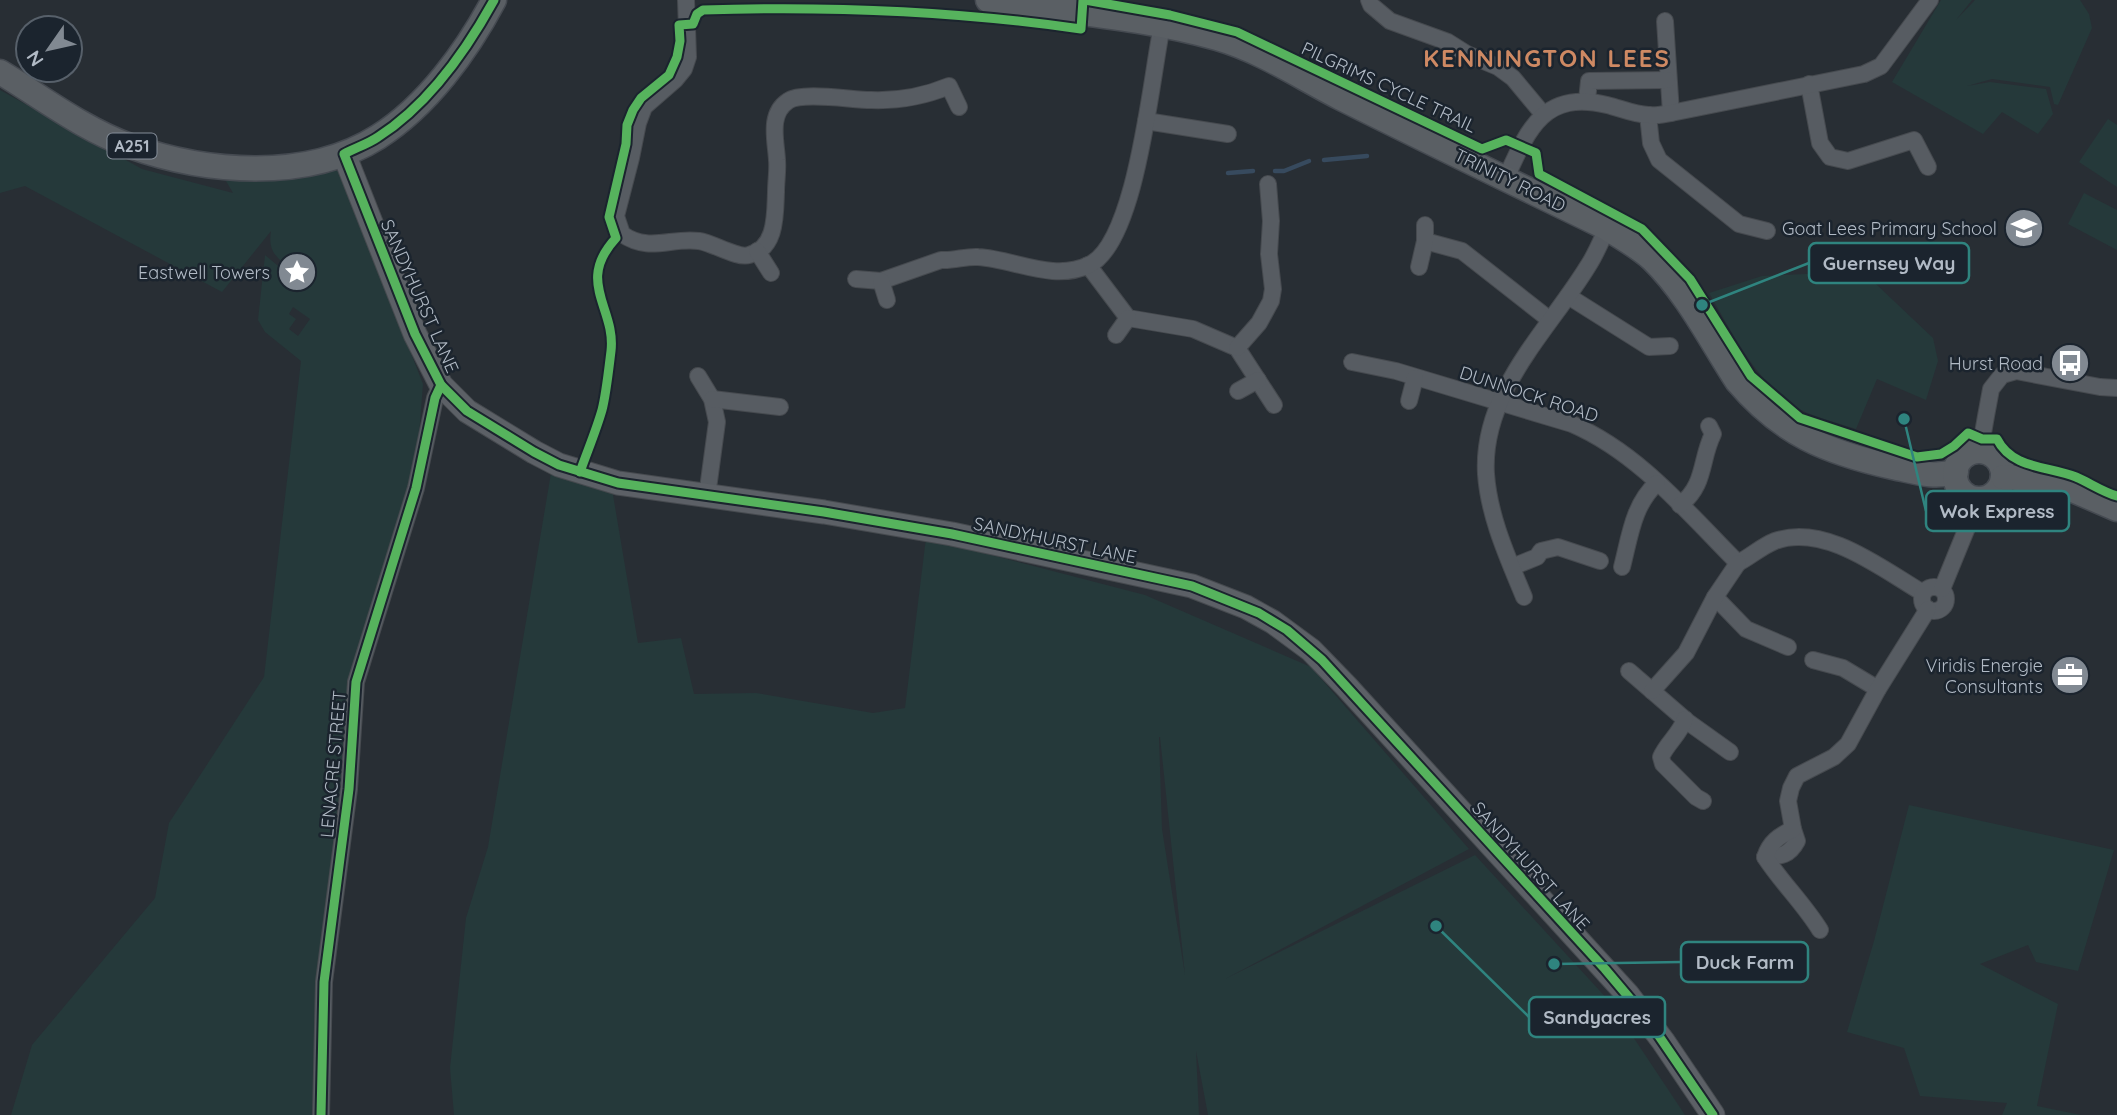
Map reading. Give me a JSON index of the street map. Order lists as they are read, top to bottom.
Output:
{
  "streets": {
    "main road": ["A251", "TRINITY ROAD"],
    "street": ["SANDYHURST LANE", "DUNNOCK ROAD", "LENACRE STREET"],
    "cycle path": ["PILGRIMS CYCLE TRAIL"]
  },
  "crossings": [
    ["A251", "SANDYHURST LANE"],
    ["SANDYHURST LANE", "LENACRE STREET"]
  ],
  "districts": ["KENNINGTON LEES"],
  "places": {
    "school or university": ["Goat Lees Primary School"],
    "place": ["Eastwell Towers"],
    "other": [
      "Guernsey Way",
      "Wok Express",
      "Sandyacres",
      "Duck Farm"
    ],
    "bus stop": ["Hurst Road"],
    "office": ["Viridis Energie Consultants"]
  },
  "north": "bottom left"
}
